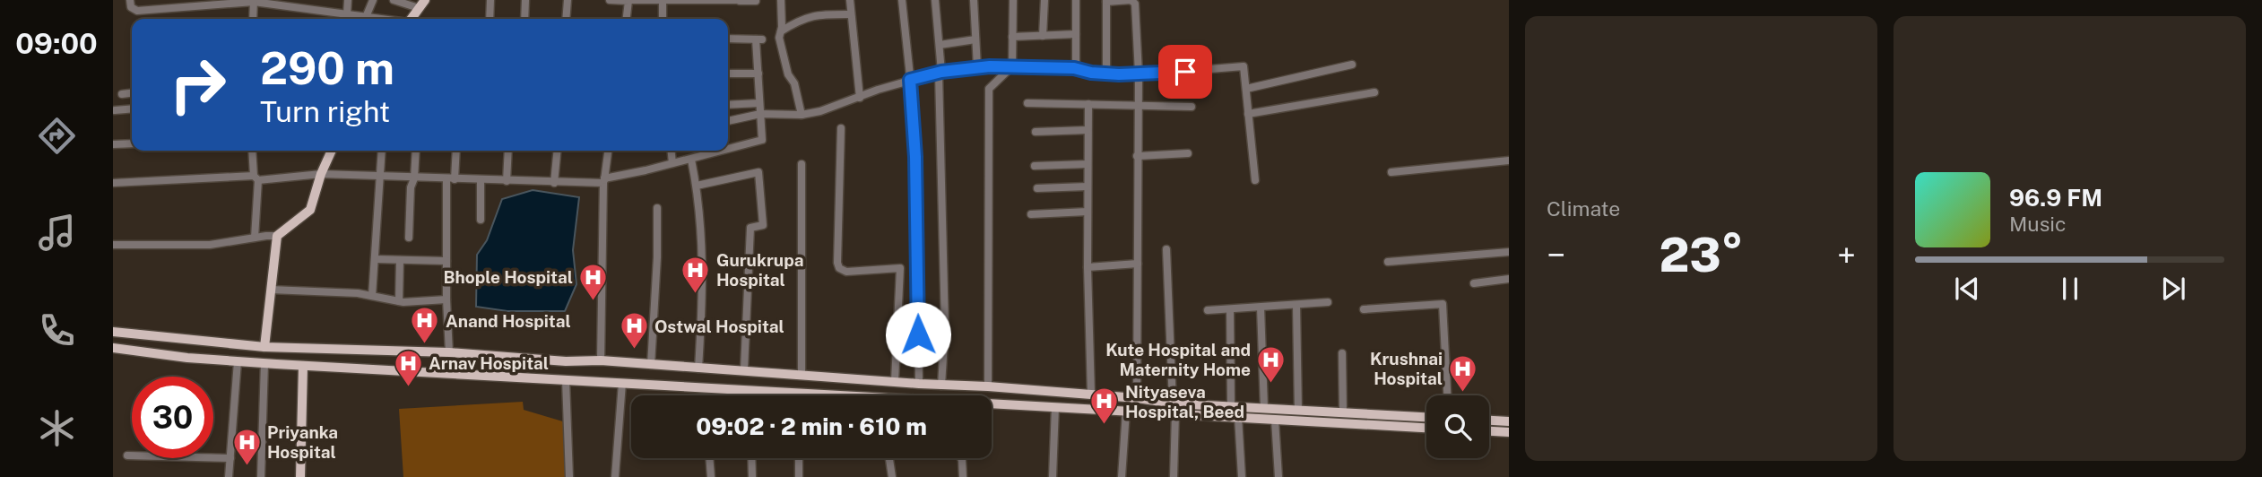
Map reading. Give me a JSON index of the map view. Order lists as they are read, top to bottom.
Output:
{
  "places": {
    "hospital": [
      "Gurukrupa Hospital",
      "Bhople Hospital",
      "Anand Hospital",
      "Ostwal Hospital",
      "Kute Hospital and Maternity Home",
      "Arnav Hospital",
      "Krushnai Hospital",
      "Nityaseva Hospital, Beed",
      "Priyanka Hospital"
    ]
  },
  "page": {
    "tabs": "09:00",
    "tile": "Climate",
    "turn": ["290 m", "Turn right"],
    "song": ["96.9 FM", "Music"],
    "heat": ["−", "23°", "+"],
    "limit": "30",
    "trip": "09:02 · 2 min · 610 m"
  }
}
